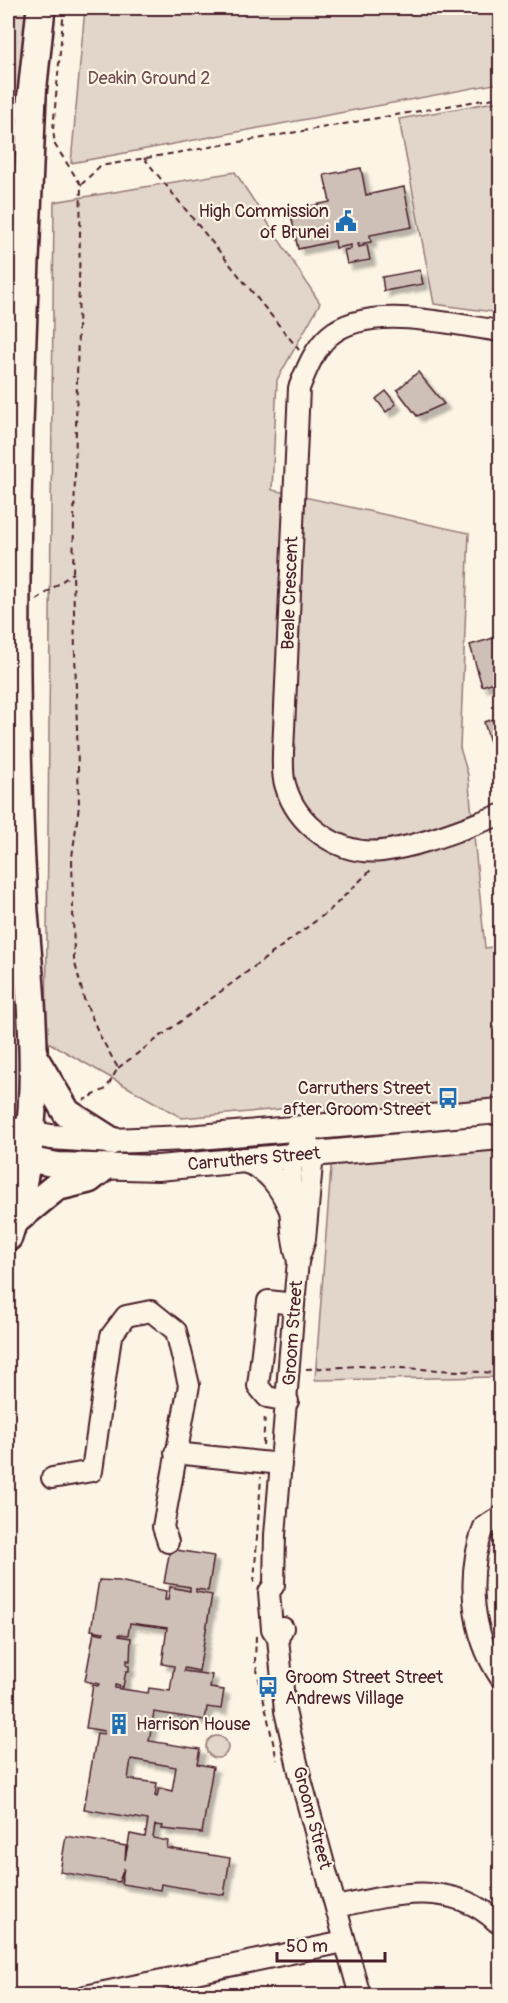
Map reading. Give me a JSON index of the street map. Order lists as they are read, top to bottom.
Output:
{
  "streets": {
    "main road": ["Carruthers Street"],
    "street": ["Beale Crescent", "Groom Street"]
  },
  "crossings": [
    ["Carruthers Street", "Groom Street"]
  ],
  "parks": ["Deakin Ground 2"],
  "places": {
    "public building": ["High Commission of Brunei"],
    "bus stop": ["Carruthers Street after Groom Street", "Groom Street Street Andrews Village"],
    "building": ["Harrison House"]
  },
  "scale_bar": "50 m"
}
